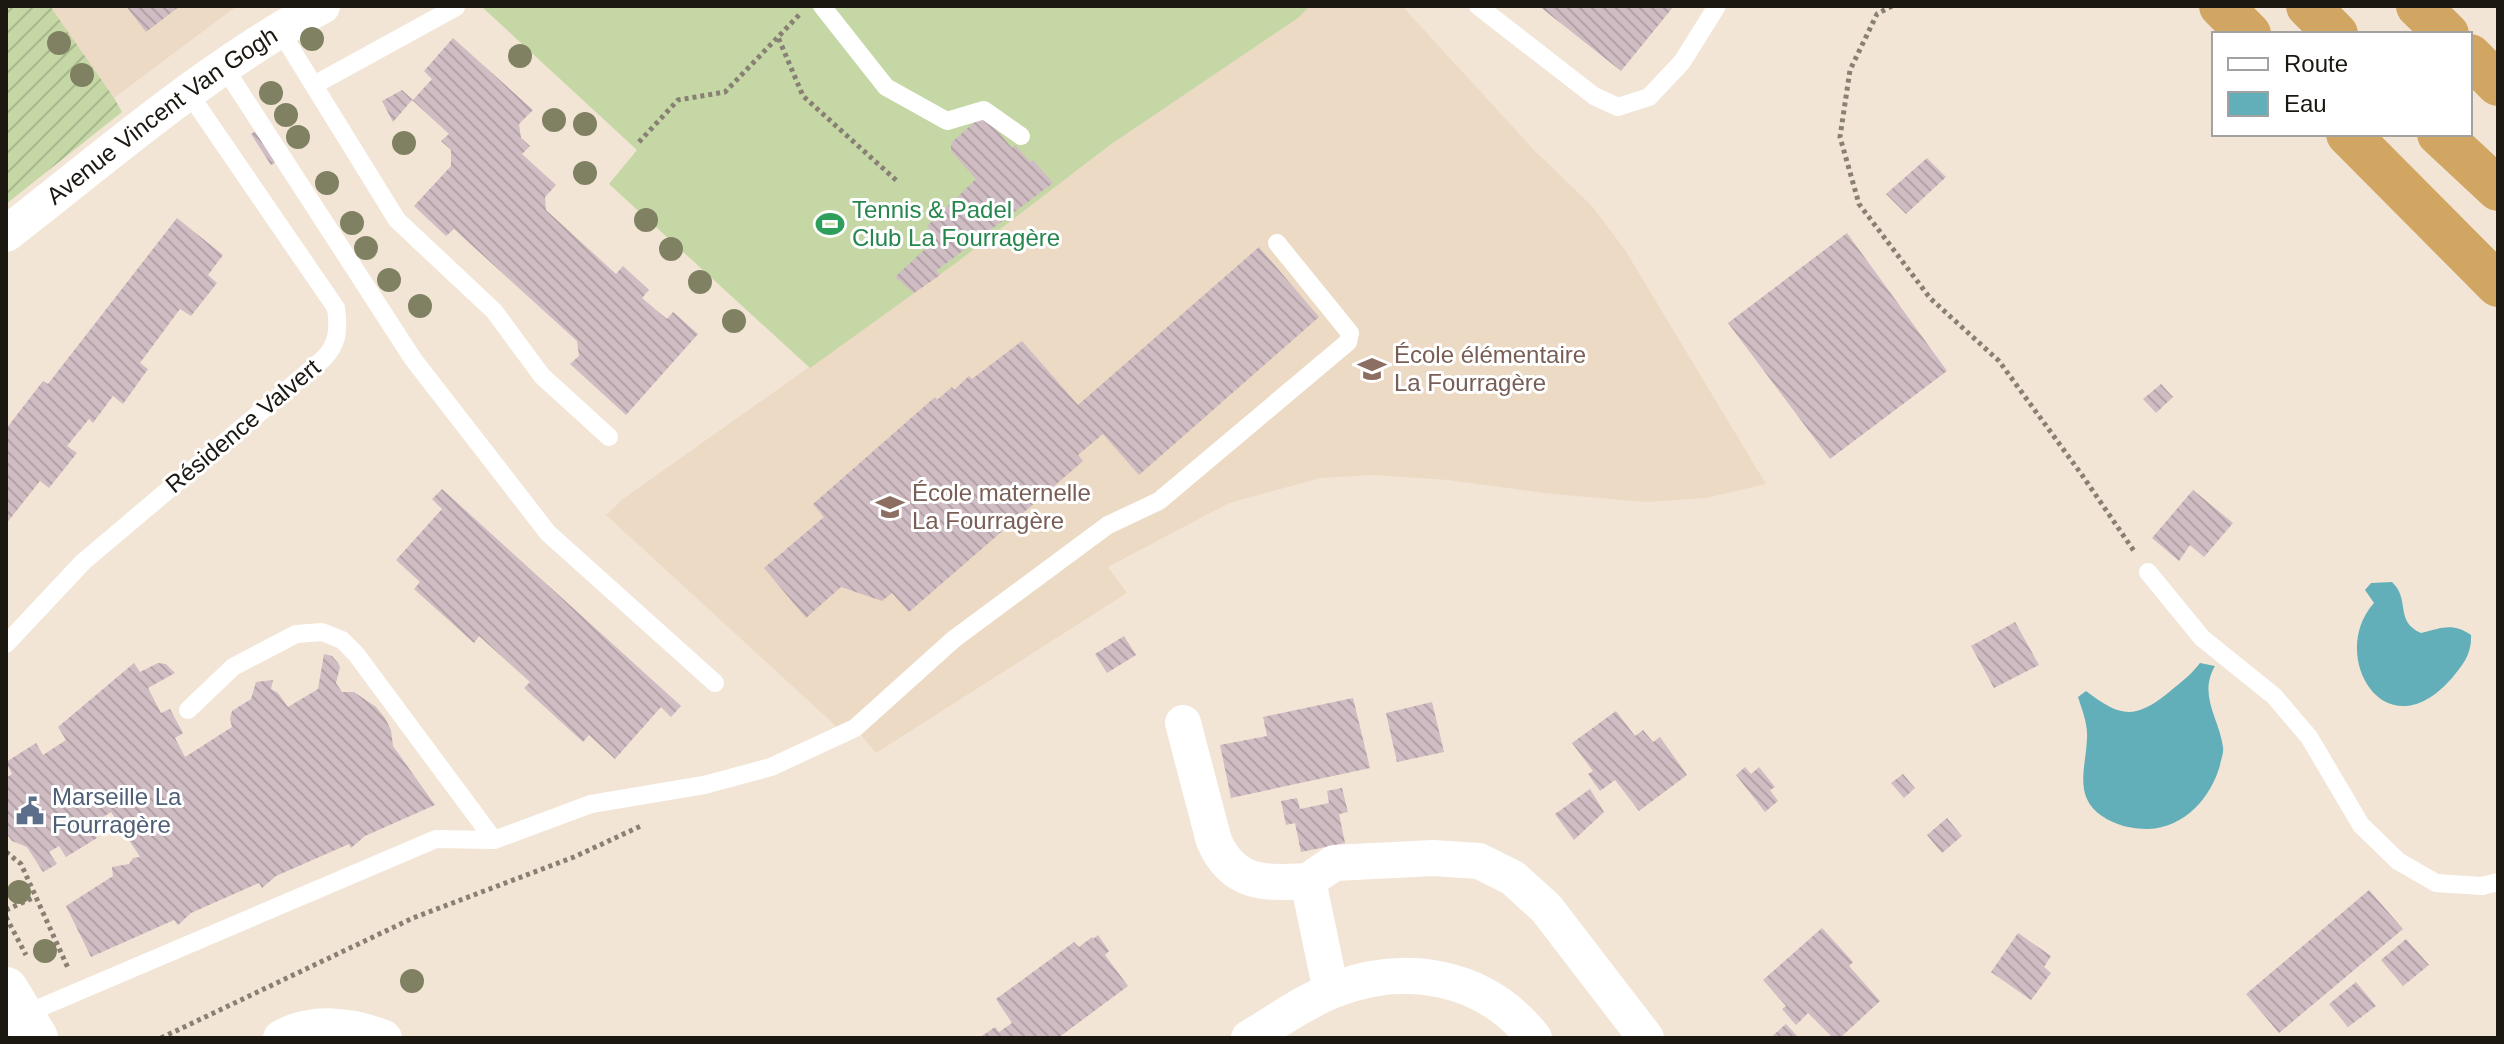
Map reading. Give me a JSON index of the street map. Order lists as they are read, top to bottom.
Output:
{
  "streets": {
    "street": ["Avenue Vincent Van Gogh"],
    "lane": ["Résidence Valvert"]
  },
  "crossings": [
    ["Avenue Vincent Van Gogh", "Résidence Valvert"]
  ],
  "places": {
    "sports": ["Tennis & Padel Club La Fourragère"],
    "school or university": ["École élémentaire La Fourragère", "École maternelle La Fourragère"],
    "public building": ["Marseille La Fourragère"]
  },
  "legend": ["Route", "Eau"]
}
